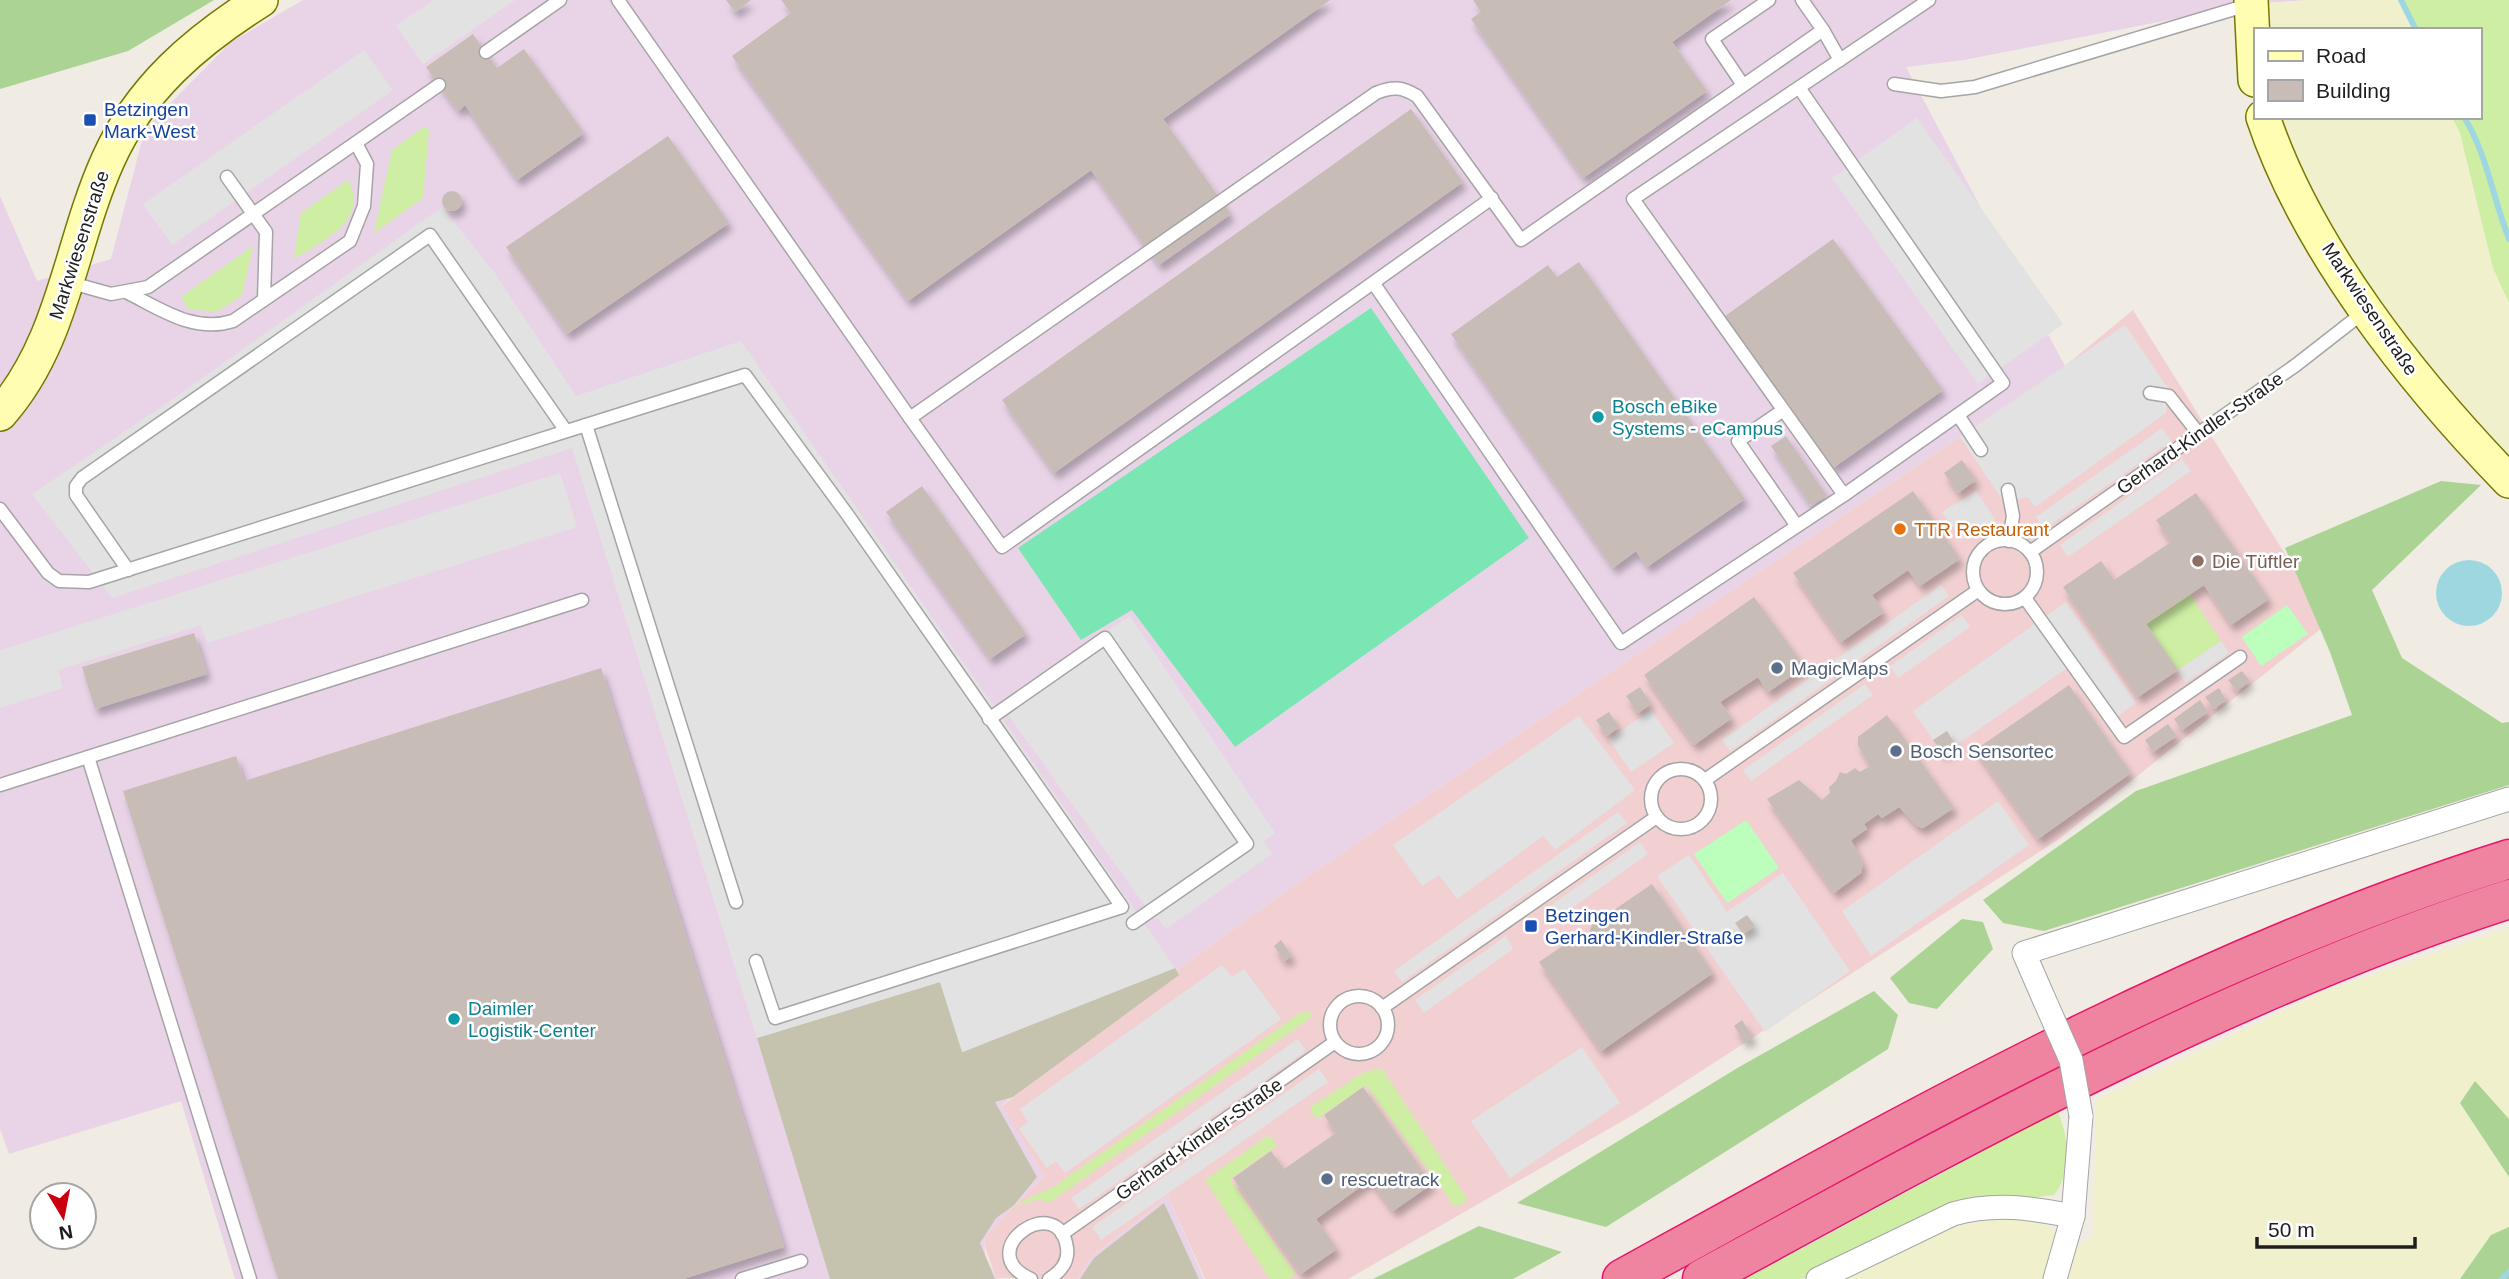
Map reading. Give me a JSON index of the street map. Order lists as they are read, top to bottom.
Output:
{
  "streets": {
    "street": ["Markwiesenstraße"],
    "lane": ["Gerhard-Kindler-Straße"]
  },
  "crossings": [
    ["Markwiesenstraße", "Gerhard-Kindler-Straße"]
  ],
  "places": {
    "transit": ["Betzingen Mark-West", "Betzingen Gerhard-Kindler-Straße"],
    "other": [
      "Bosch eBike Systems - eCampus",
      "TTR Restaurant",
      "Die Tüftler",
      "MagicMaps",
      "Bosch Sensortec",
      "Daimler Logistik-Center",
      "rescuetrack"
    ]
  },
  "legend": ["Road", "Building"],
  "scale_bar": "50 m",
  "north": "bottom"
}
